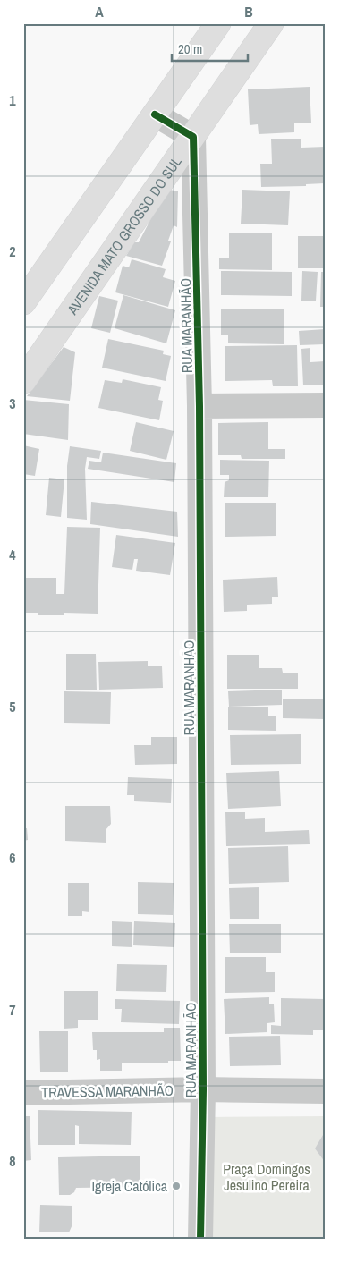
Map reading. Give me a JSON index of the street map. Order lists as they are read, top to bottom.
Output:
{
  "streets": {
    "main road": ["AVENIDA MATO GROSSO DO SUL"],
    "street": ["RUA MARANHÃO", "TRAVESSA MARANHÃO"]
  },
  "crossings": [
    ["AVENIDA MATO GROSSO DO SUL", "RUA MARANHÃO"],
    ["RUA MARANHÃO", "TRAVESSA MARANHÃO"]
  ],
  "parks": ["Praça Domingos Jesulino Pereira"],
  "places": ["Igreja Católica"],
  "scale_bar": "20 m",
  "grid": {
    "columns": ["A", "B"],
    "rows": [
      "1",
      "2",
      "3",
      "4",
      "5",
      "6",
      "7",
      "8"
    ]
  }
}
